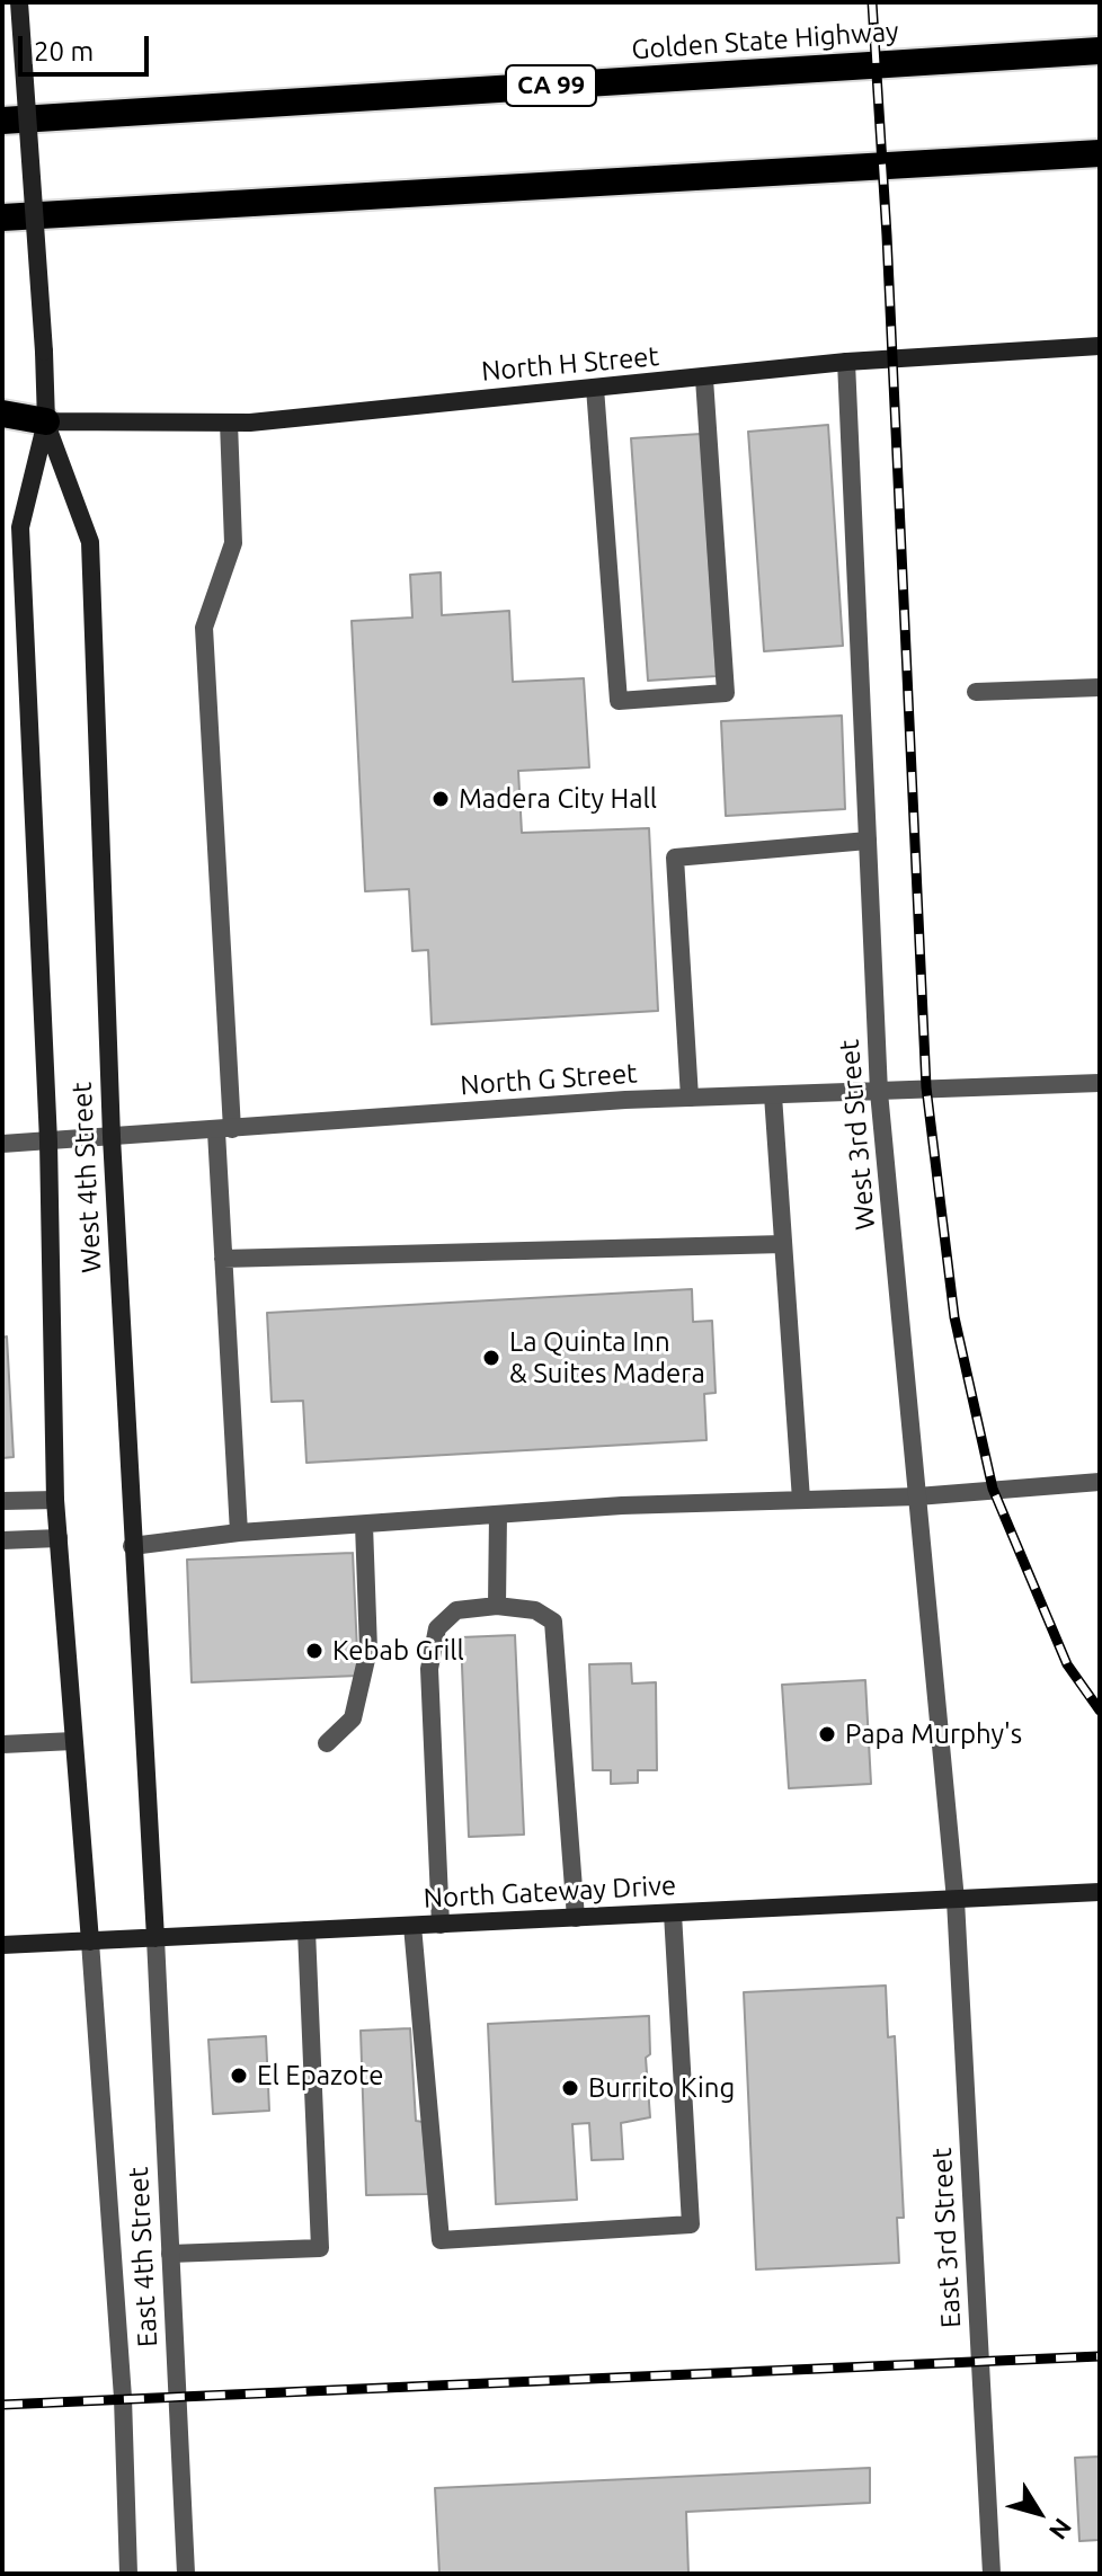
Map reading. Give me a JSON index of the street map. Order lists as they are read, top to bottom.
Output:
{
  "streets": {
    "highway": ["Golden State Highway", "CA 99"],
    "main road": ["North H Street", "West 4th Street", "North Gateway Drive"],
    "street": [
      "North G Street",
      "West 3rd Street",
      "East 3rd Street",
      "East 4th Street"
    ]
  },
  "crossings": [
    ["North H Street", "West 3rd Street"],
    ["North H Street", "West 4th Street"],
    ["North G Street", "West 3rd Street"],
    ["North G Street", "West 4th Street"],
    ["West 3rd Street", "North Gateway Drive"],
    ["West 3rd Street", "East 3rd Street"],
    ["West 4th Street", "North Gateway Drive"],
    ["West 4th Street", "East 4th Street"],
    ["North Gateway Drive", "East 3rd Street"],
    ["North Gateway Drive", "East 4th Street"]
  ],
  "places": [
    "Madera City Hall",
    "La Quinta Inn & Suites Madera",
    "Kebab Grill",
    "Papa Murphy's",
    "El Epazote",
    "Burrito King"
  ],
  "scale_bar": "20 m",
  "north": "bottom right"
}
